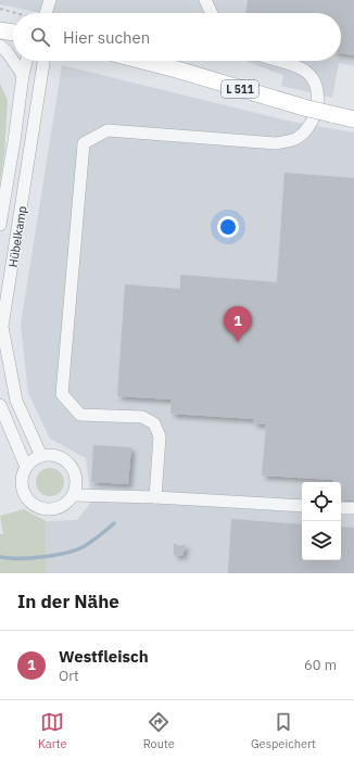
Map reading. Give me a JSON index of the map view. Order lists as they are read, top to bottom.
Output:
{
  "streets": {
    "main road": ["L 511"],
    "street": ["Hübelkamp"]
  },
  "page": {
    "search": "Hier suchen",
    "pins": "1",
    "heading": "In der Nähe",
    "list": [
      {
        "mark": "1",
        "name": "Westfleisch",
        "note": "Ort",
        "value": "60 m"
      }
    ],
    "nav": ["Karte", "Route", "Gespeichert"]
  }
}
